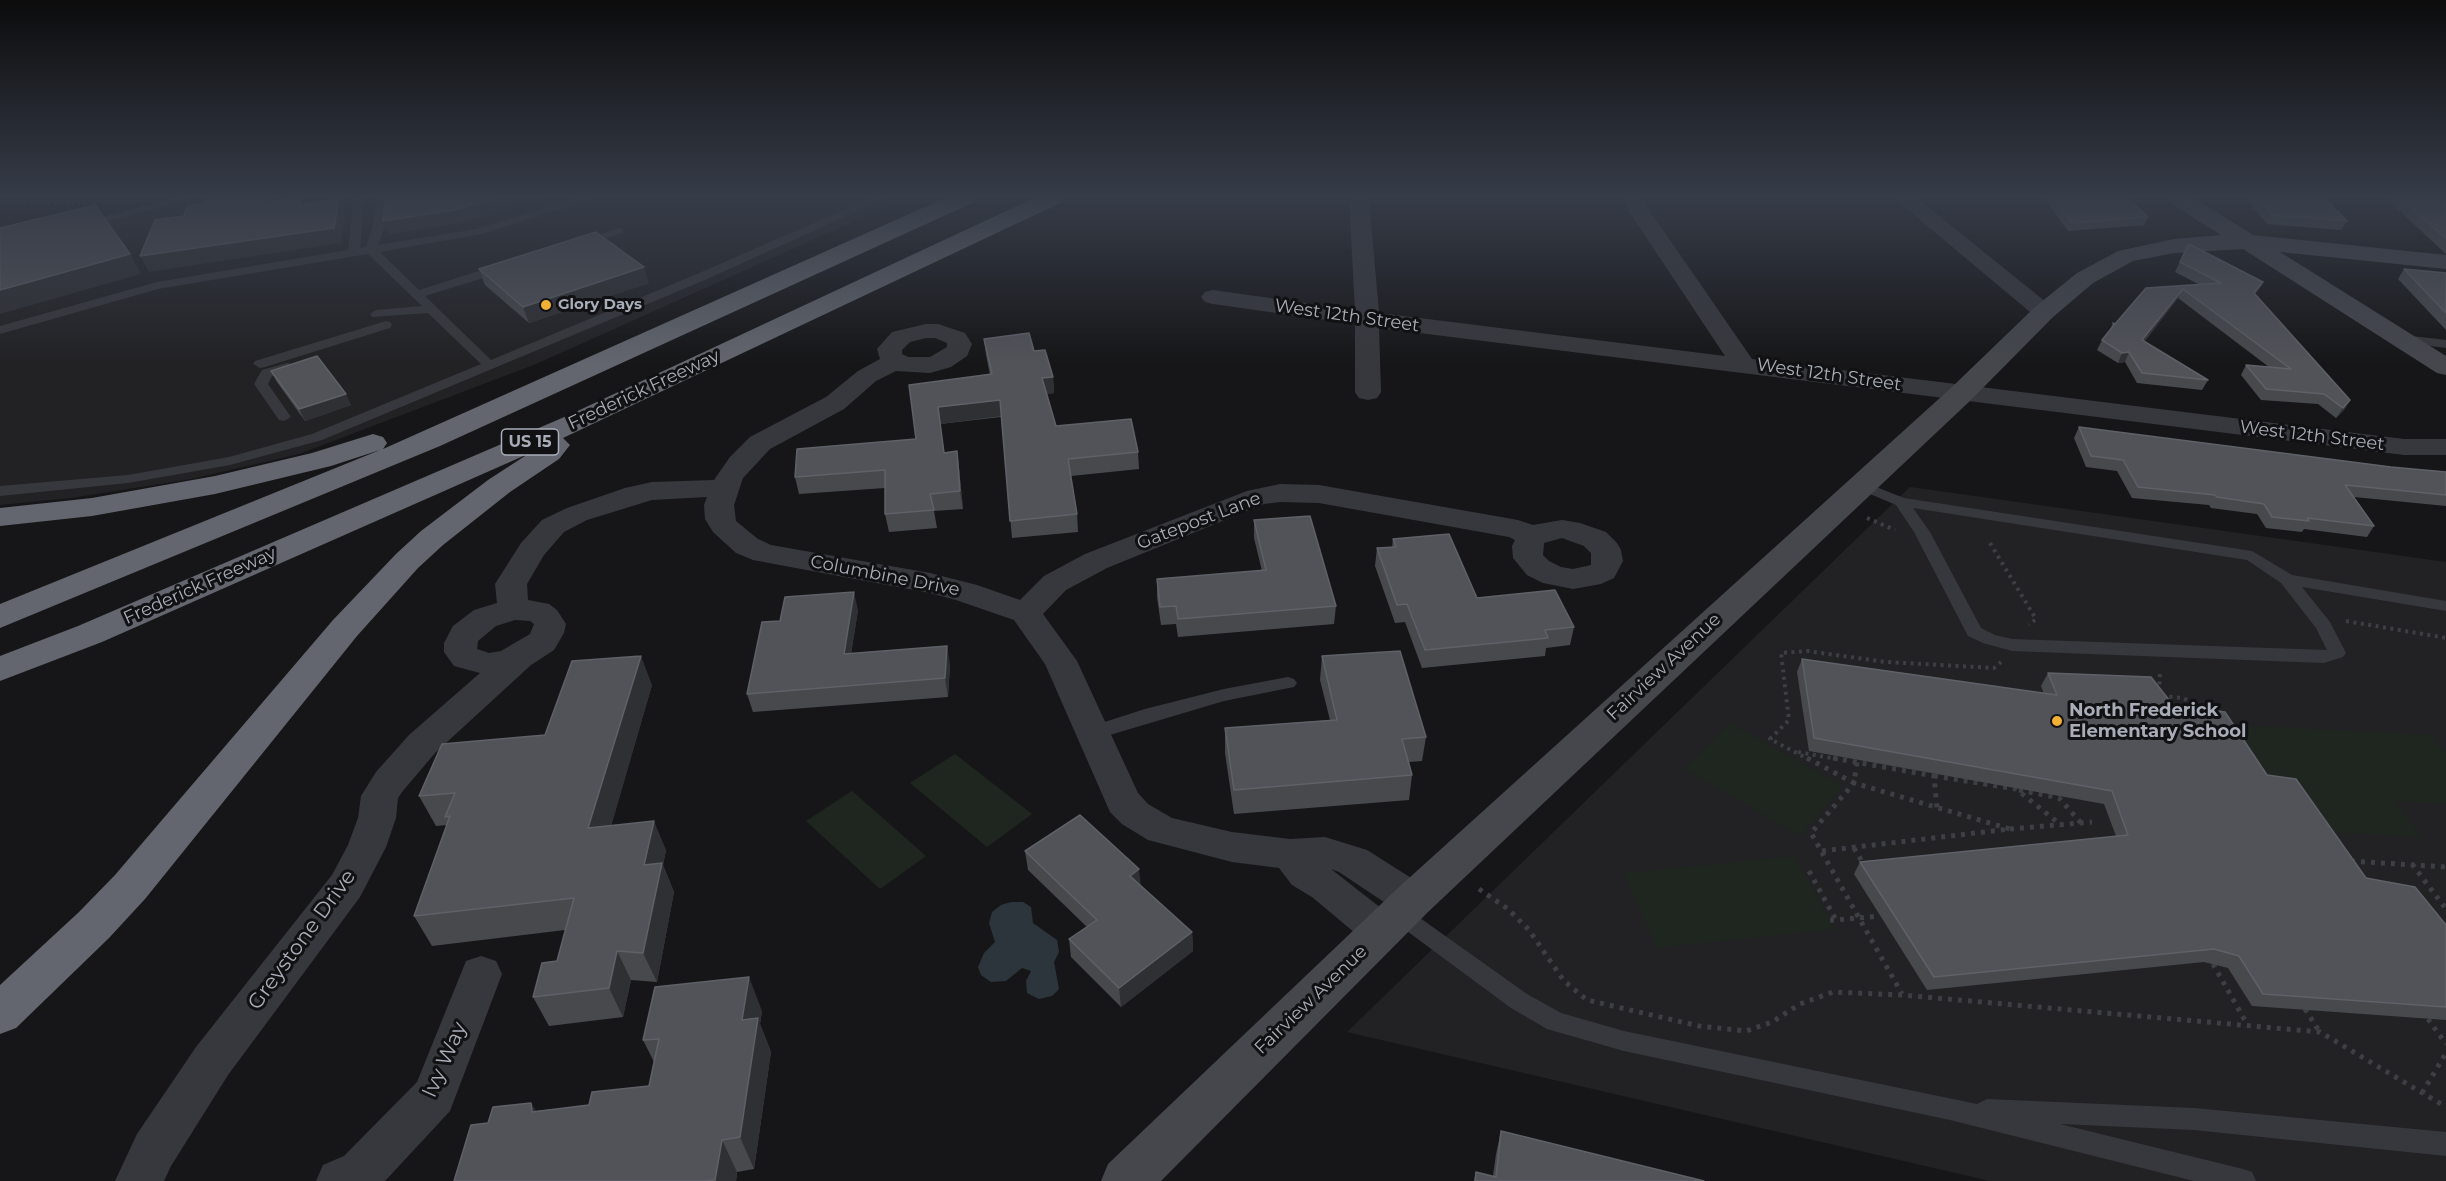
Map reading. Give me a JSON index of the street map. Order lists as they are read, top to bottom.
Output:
{
  "streets": {
    "highway": ["Frederick Freeway", "US 15"],
    "street": [
      "West 12th Street",
      "Gatepost Lane",
      "Columbine Drive",
      "Fairview Avenue",
      "Greystone Drive",
      "Ivy Way"
    ]
  },
  "crossings": [
    ["West 12th Street", "Fairview Avenue"],
    ["Gatepost Lane", "Columbine Drive"]
  ],
  "places": ["Glory Days", "North Frederick Elementary School"]
}
